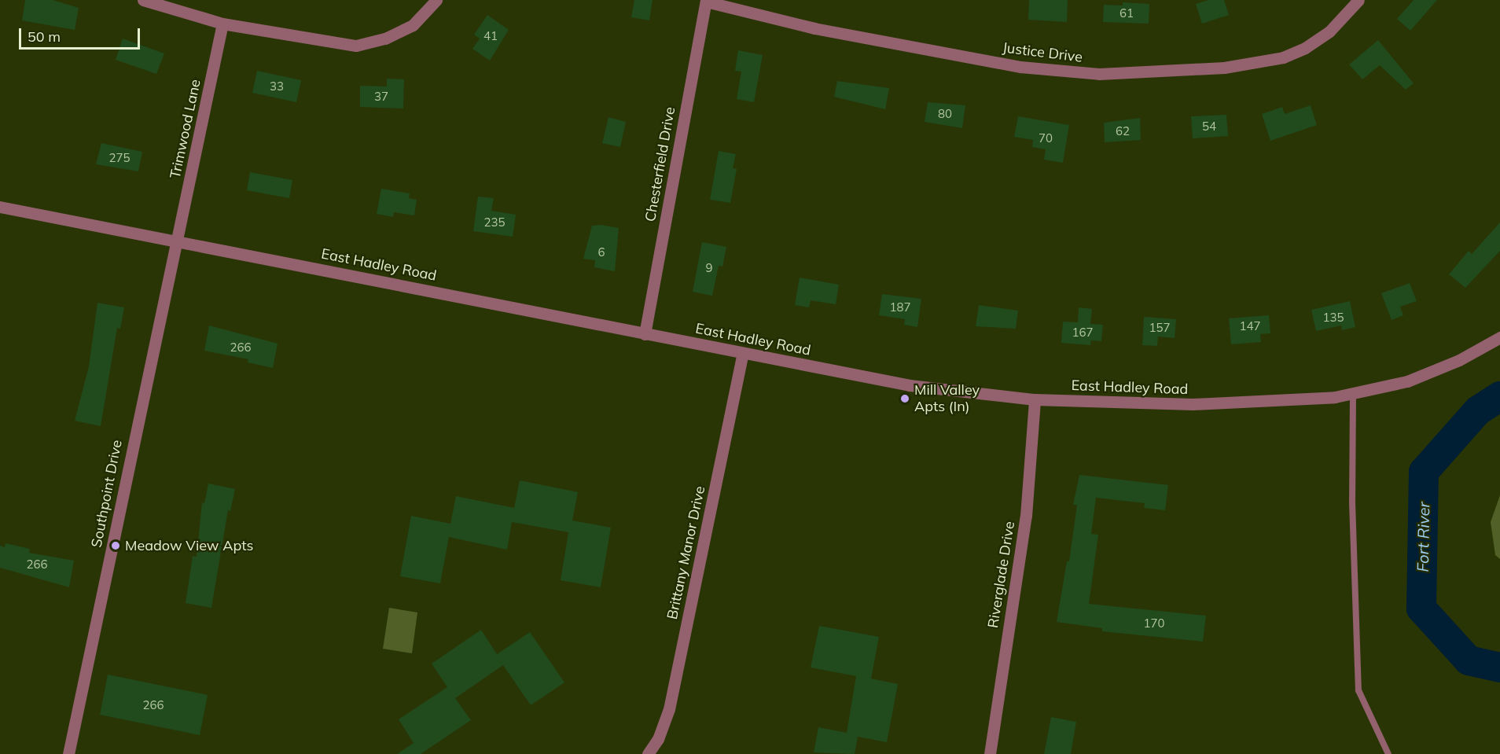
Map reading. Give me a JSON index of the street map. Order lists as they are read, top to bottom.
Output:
{
  "streets": {
    "street": [
      "Justice Drive",
      "Trimwood Lane",
      "Chesterfield Drive",
      "East Hadley Road",
      "Southpoint Drive",
      "Brittany Manor Drive",
      "Riverglade Drive"
    ]
  },
  "crossings": [
    ["Justice Drive", "Chesterfield Drive"],
    ["Trimwood Lane", "East Hadley Road"],
    ["Trimwood Lane", "Southpoint Drive"],
    ["Chesterfield Drive", "East Hadley Road"],
    ["East Hadley Road", "Southpoint Drive"],
    ["East Hadley Road", "Brittany Manor Drive"],
    ["East Hadley Road", "Riverglade Drive"]
  ],
  "water": ["Fort River"],
  "places": ["Mill Valley Apts (In)", "Meadow View Apts"],
  "house_numbers": [
    "61",
    "41",
    "33",
    "37",
    "80",
    "54",
    "62",
    "70",
    "275",
    "235",
    "6",
    "9",
    "187",
    "135",
    "147",
    "157",
    "167",
    "266",
    "266",
    "170",
    "266"
  ],
  "scale_bar": "50 m"
}
